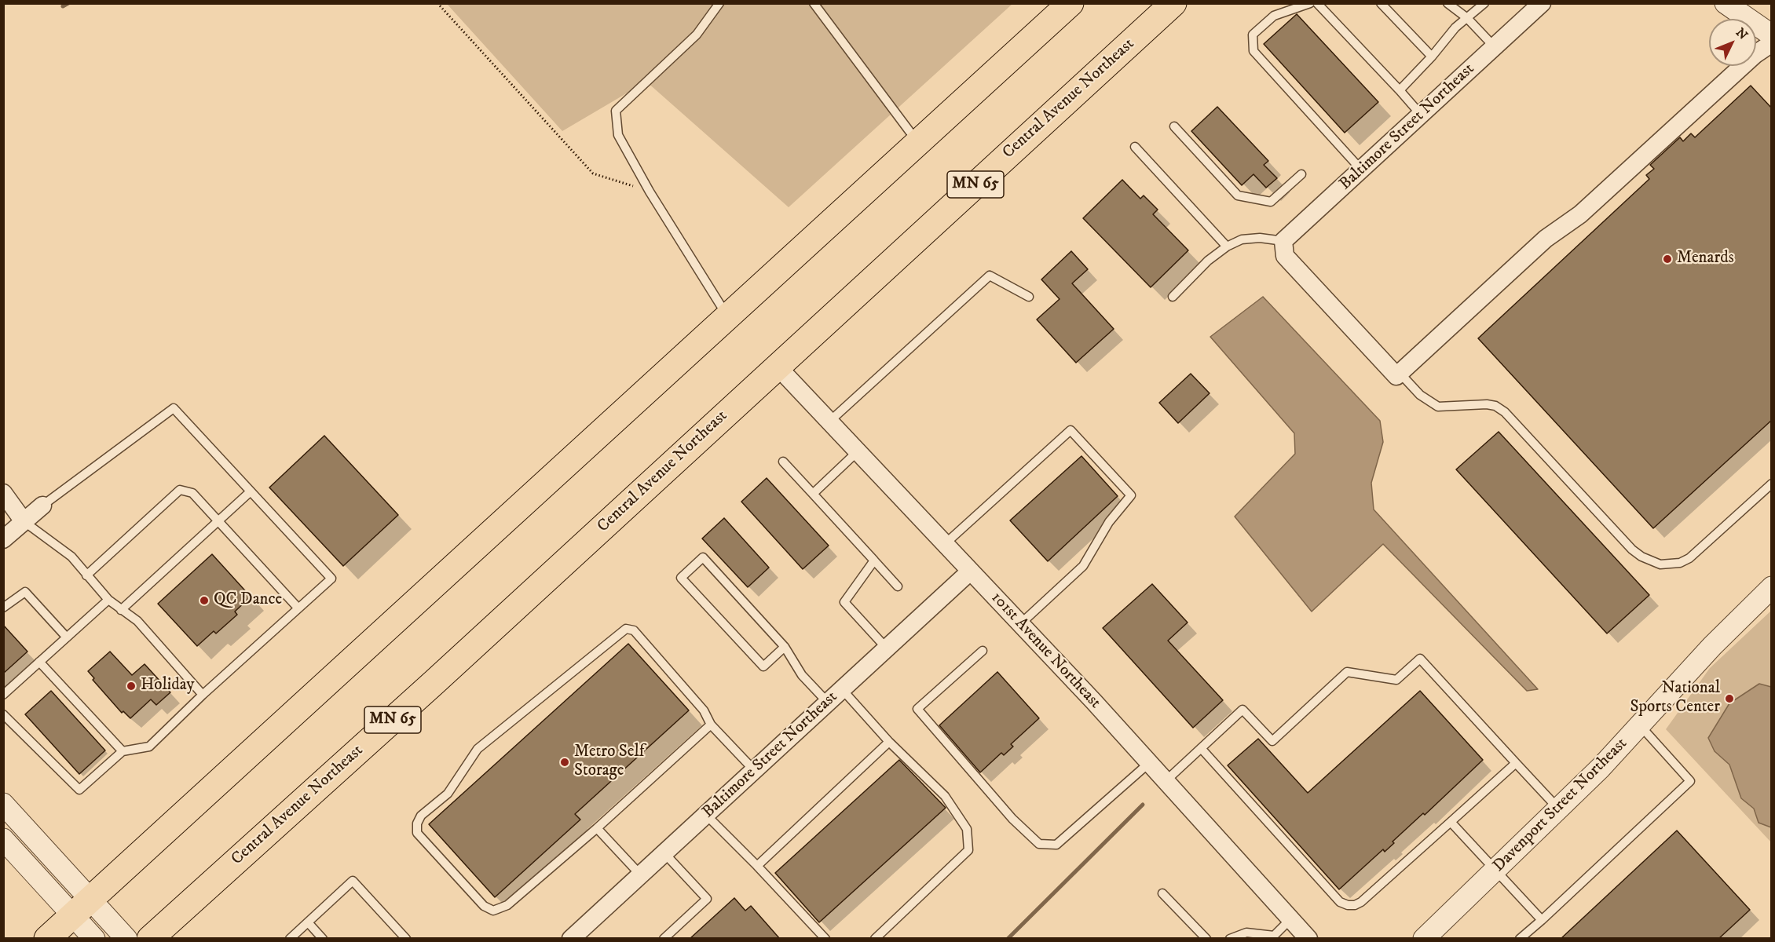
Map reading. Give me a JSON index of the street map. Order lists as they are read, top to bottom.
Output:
{
  "streets": {
    "highway": ["Central Avenue Northeast", "MN 65"],
    "street": ["Baltimore Street Northeast", "101st Avenue Northeast", "Davenport Street Northeast"]
  },
  "crossings": [
    ["Central Avenue Northeast", "101st Avenue Northeast"],
    ["Baltimore Street Northeast", "101st Avenue Northeast"]
  ],
  "places": [
    "Menards",
    "QC Dance",
    "Holiday",
    "National Sports Center",
    "Metro Self Storage"
  ],
  "north": "top right"
}
